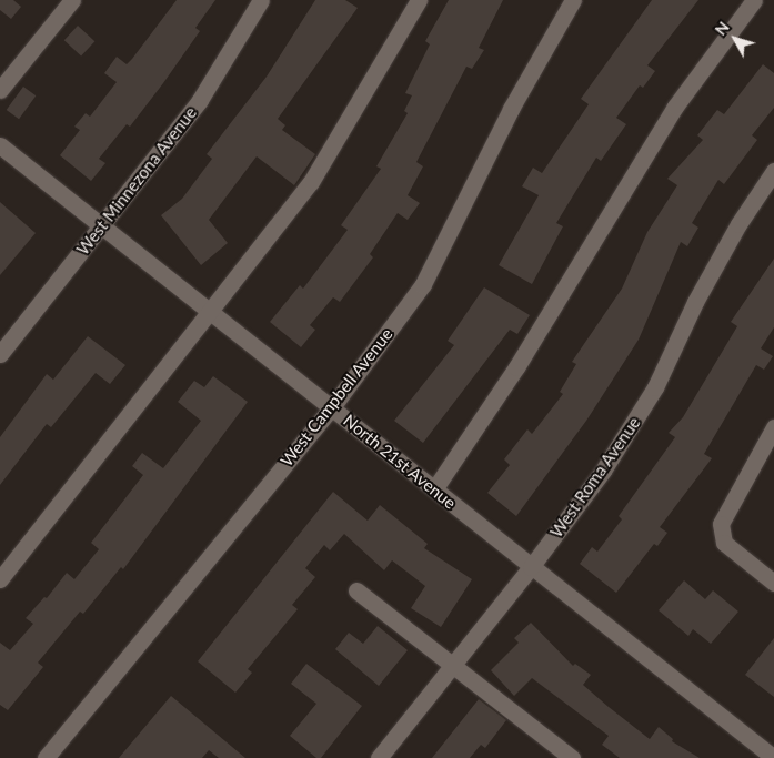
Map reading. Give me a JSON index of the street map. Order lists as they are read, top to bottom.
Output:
{
  "streets": {
    "street": [
      "West Minnezona Avenue",
      "West Campbell Avenue",
      "North 21st Avenue",
      "West Roma Avenue"
    ]
  },
  "crossings": [
    ["West Minnezona Avenue", "North 21st Avenue"],
    ["West Campbell Avenue", "North 21st Avenue"],
    ["North 21st Avenue", "West Roma Avenue"]
  ],
  "north": "top left"
}
